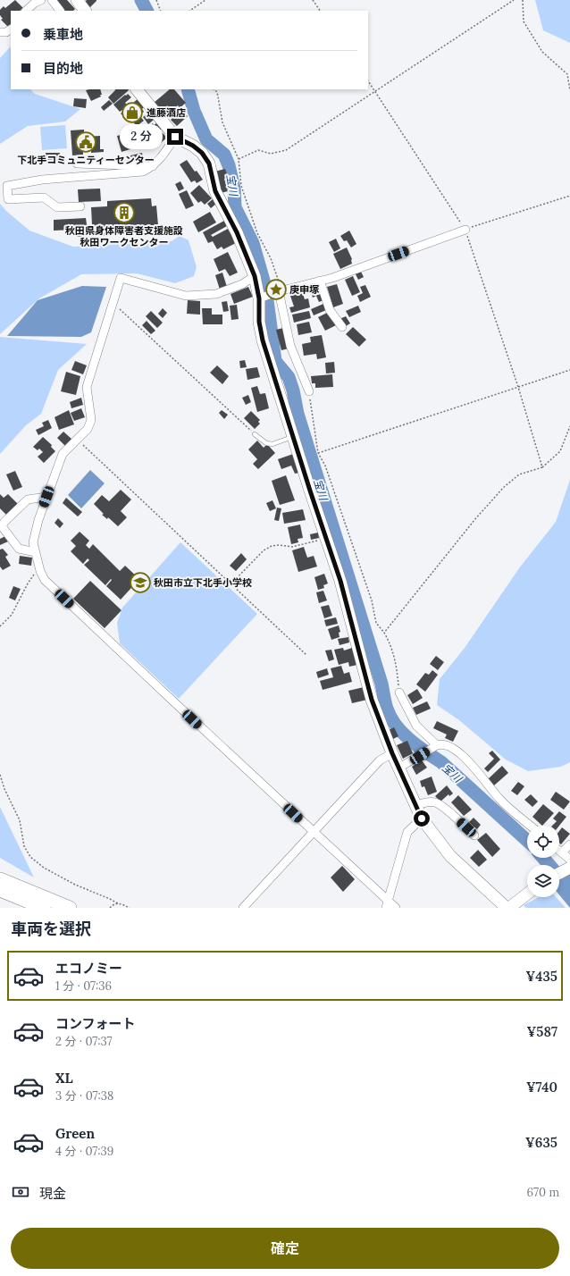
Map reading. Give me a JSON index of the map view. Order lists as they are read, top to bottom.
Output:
{
  "water": ["宝川"],
  "places": {
    "shop": ["進藤酒店"],
    "public building": ["下北手コミュニティーセンター"],
    "building": ["秋田県身体障害者支援施設 秋田ワークセンター"],
    "place": ["庚申塚"],
    "school or university": ["秋田市立下北手小学校"]
  },
  "page": {
    "banner": ["乗車地", "目的地"],
    "bubble": "2 分",
    "heading": "車両を選択",
    "list": [
      {
        "name": "エコノミー",
        "note": "1 分 · 07:36",
        "value": "¥435"
      },
      {
        "name": "コンフォート",
        "note": "2 分 · 07:37",
        "value": "¥587"
      },
      {
        "name": "XL",
        "note": "3 分 · 07:38",
        "value": "¥740"
      },
      {
        "name": "Green",
        "note": "4 分 · 07:39",
        "value": "¥635"
      }
    ],
    "pay": ["現金", "670 m"],
    "buttons": "確定"
  }
}
